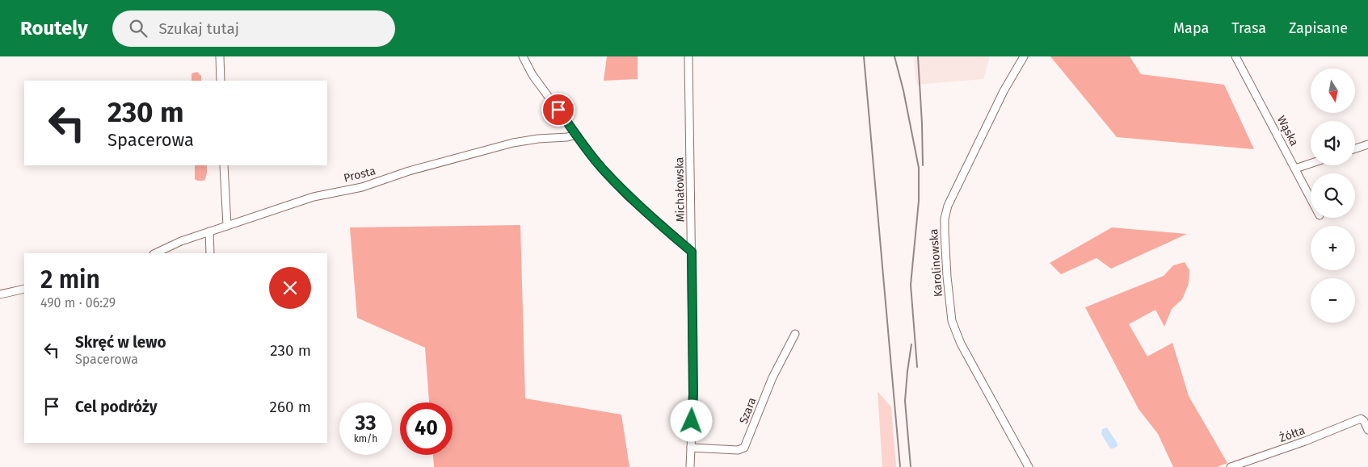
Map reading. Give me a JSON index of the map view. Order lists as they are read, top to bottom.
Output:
{
  "streets": {
    "street": [
      "Wąska",
      "Prosta",
      "Michałowska",
      "Karolinowska",
      "Szara",
      "Żółta"
    ]
  },
  "crossings": [
    ["Michałowska", "Szara"]
  ],
  "north": "bottom",
  "page": {
    "header": "Routely",
    "search": "Szukaj tutaj",
    "nav": ["Mapa", "Trasa", "Zapisane"],
    "map_buttons": ["+", "−"],
    "turn": ["230 m", "Spacerowa"],
    "heading": ["2 min", "490 m · 06:29"],
    "list": [
      {
        "name": "Skręć w lewo",
        "note": "Spacerowa",
        "value": "230 m"
      },
      {
        "name": "Cel podróży",
        "value": "260 m"
      }
    ],
    "speed": "33 km/h",
    "limit": "40"
  }
}
